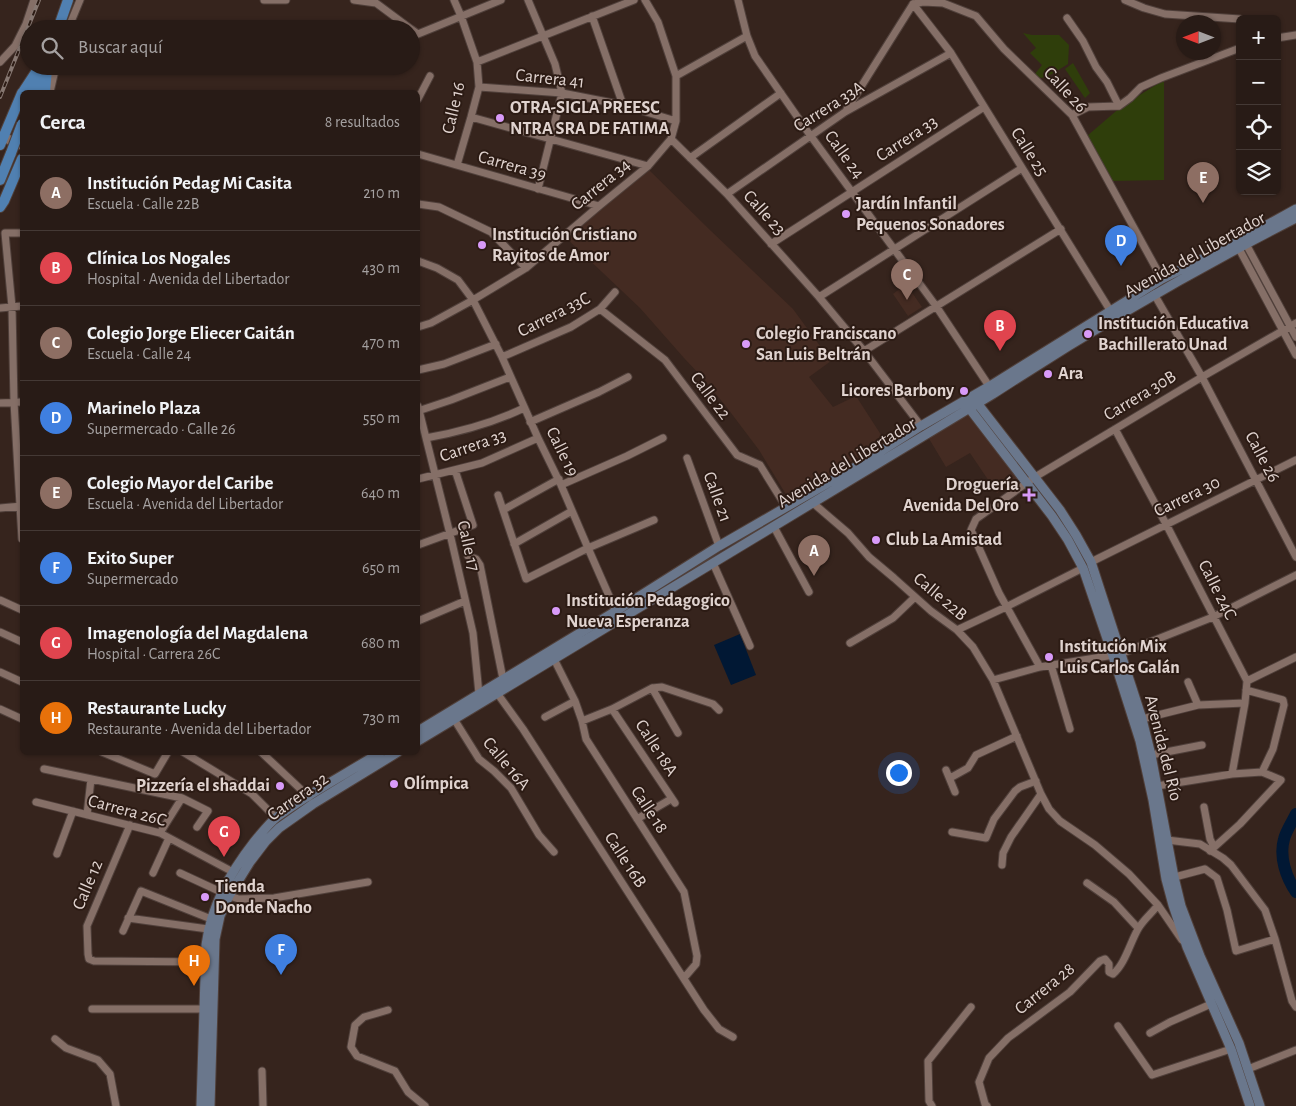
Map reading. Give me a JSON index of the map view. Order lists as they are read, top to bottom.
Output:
{
  "streets": {
    "main road": ["Avenida del Libertador", "Avenida del Río", "Carrera 32"],
    "street": [
      "Carrera 41",
      "Calle 26",
      "Carrera 33A",
      "Calle 16",
      "Carrera 33",
      "Calle 25",
      "Calle 24",
      "Carrera 39",
      "Carrera 34",
      "Calle 23",
      "Carrera 33C",
      "Calle 22",
      "Carrera 30B",
      "Calle 19",
      "Calle 21",
      "Carrera 30",
      "Calle 17",
      "Calle 24C",
      "Calle 22B",
      "Calle 18A",
      "Calle 16A",
      "Calle 18",
      "Carrera 26C",
      "Calle 16B",
      "Calle 12",
      "Carrera 28"
    ]
  },
  "crossings": [
    ["Carrera 41", "Calle 16"],
    ["Calle 26", "Calle 25"],
    ["Calle 26", "Avenida del Libertador"],
    ["Calle 26", "Carrera 30B"],
    ["Calle 26", "Carrera 30"],
    ["Carrera 33A", "Calle 25"],
    ["Carrera 33A", "Calle 24"],
    ["Carrera 33A", "Calle 23"],
    ["Calle 16", "Carrera 39"],
    ["Carrera 33", "Calle 25"],
    ["Carrera 33", "Calle 24"],
    ["Carrera 33", "Calle 23"],
    ["Carrera 33", "Calle 19"],
    ["Carrera 33", "Calle 17"],
    ["Calle 25", "Avenida del Libertador"],
    ["Calle 24", "Avenida del Libertador"],
    ["Carrera 39", "Carrera 34"],
    ["Carrera 34", "Calle 23"],
    ["Carrera 34", "Calle 19"],
    ["Calle 23", "Avenida del Libertador"],
    ["Avenida del Libertador", "Calle 22"],
    ["Avenida del Libertador", "Calle 19"],
    ["Avenida del Libertador", "Calle 21"],
    ["Avenida del Libertador", "Calle 17"],
    ["Avenida del Libertador", "Calle 22B"],
    ["Avenida del Libertador", "Avenida del Río"],
    ["Avenida del Libertador", "Calle 16A"],
    ["Avenida del Libertador", "Calle 18"],
    ["Avenida del Libertador", "Calle 16B"],
    ["Carrera 33C", "Calle 22"],
    ["Carrera 33C", "Calle 19"],
    ["Carrera 30B", "Calle 24C"],
    ["Carrera 30B", "Avenida del Río"],
    ["Carrera 30", "Calle 24C"],
    ["Carrera 30", "Avenida del Río"],
    ["Calle 22B", "Avenida del Río"],
    ["Calle 18A", "Calle 18"],
    ["Calle 18", "Calle 16B"],
    ["Carrera 26C", "Calle 12"]
  ],
  "places": {
    "other": [
      "OTRA-SIGLA PREESC NTRA SRA DE FATIMA",
      "Jardín Infantil Pequenos Sonadores",
      "Institución Cristiano Rayitos de Amor",
      "Institución Educativa Bachillerato Unad",
      "Colegio Franciscano San Luis Beltrán",
      "Ara",
      "Licores Barbony",
      "Club La Amistad",
      "Institución Pedagogico Nueva Esperanza",
      "Institución Mix Luis Carlos Galán",
      "Olímpica",
      "Pizzería el shaddai",
      "Tienda Donde Nacho"
    ],
    "health": ["Droguería Avenida Del Oro"]
  },
  "north": "left",
  "page": {
    "map_buttons": ["+", "−"],
    "search": "Buscar aquí",
    "heading": ["Cerca", "8 resultados"],
    "list": [
      {
        "mark": "A",
        "name": "Institución Pedag Mi Casita",
        "note": "Escuela · Calle 22B",
        "value": "210 m"
      },
      {
        "mark": "B",
        "name": "Clínica Los Nogales",
        "note": "Hospital · Avenida del Libertador",
        "value": "430 m"
      },
      {
        "mark": "C",
        "name": "Colegio Jorge Eliecer Gaitán",
        "note": "Escuela · Calle 24",
        "value": "470 m"
      },
      {
        "mark": "D",
        "name": "Marinelo Plaza",
        "note": "Supermercado · Calle 26",
        "value": "550 m"
      },
      {
        "mark": "E",
        "name": "Colegio Mayor del Caribe",
        "note": "Escuela · Avenida del Libertador",
        "value": "640 m"
      },
      {
        "mark": "F",
        "name": "Exito Super",
        "note": "Supermercado",
        "value": "650 m"
      },
      {
        "mark": "G",
        "name": "Imagenología del Magdalena",
        "note": "Hospital · Carrera 26C",
        "value": "680 m"
      },
      {
        "mark": "H",
        "name": "Restaurante Lucky",
        "note": "Restaurante · Avenida del Libertador",
        "value": "730 m"
      }
    ],
    "pins": [
      "E",
      "D",
      "C",
      "B",
      "A",
      "G",
      "F",
      "H"
    ]
  }
}
